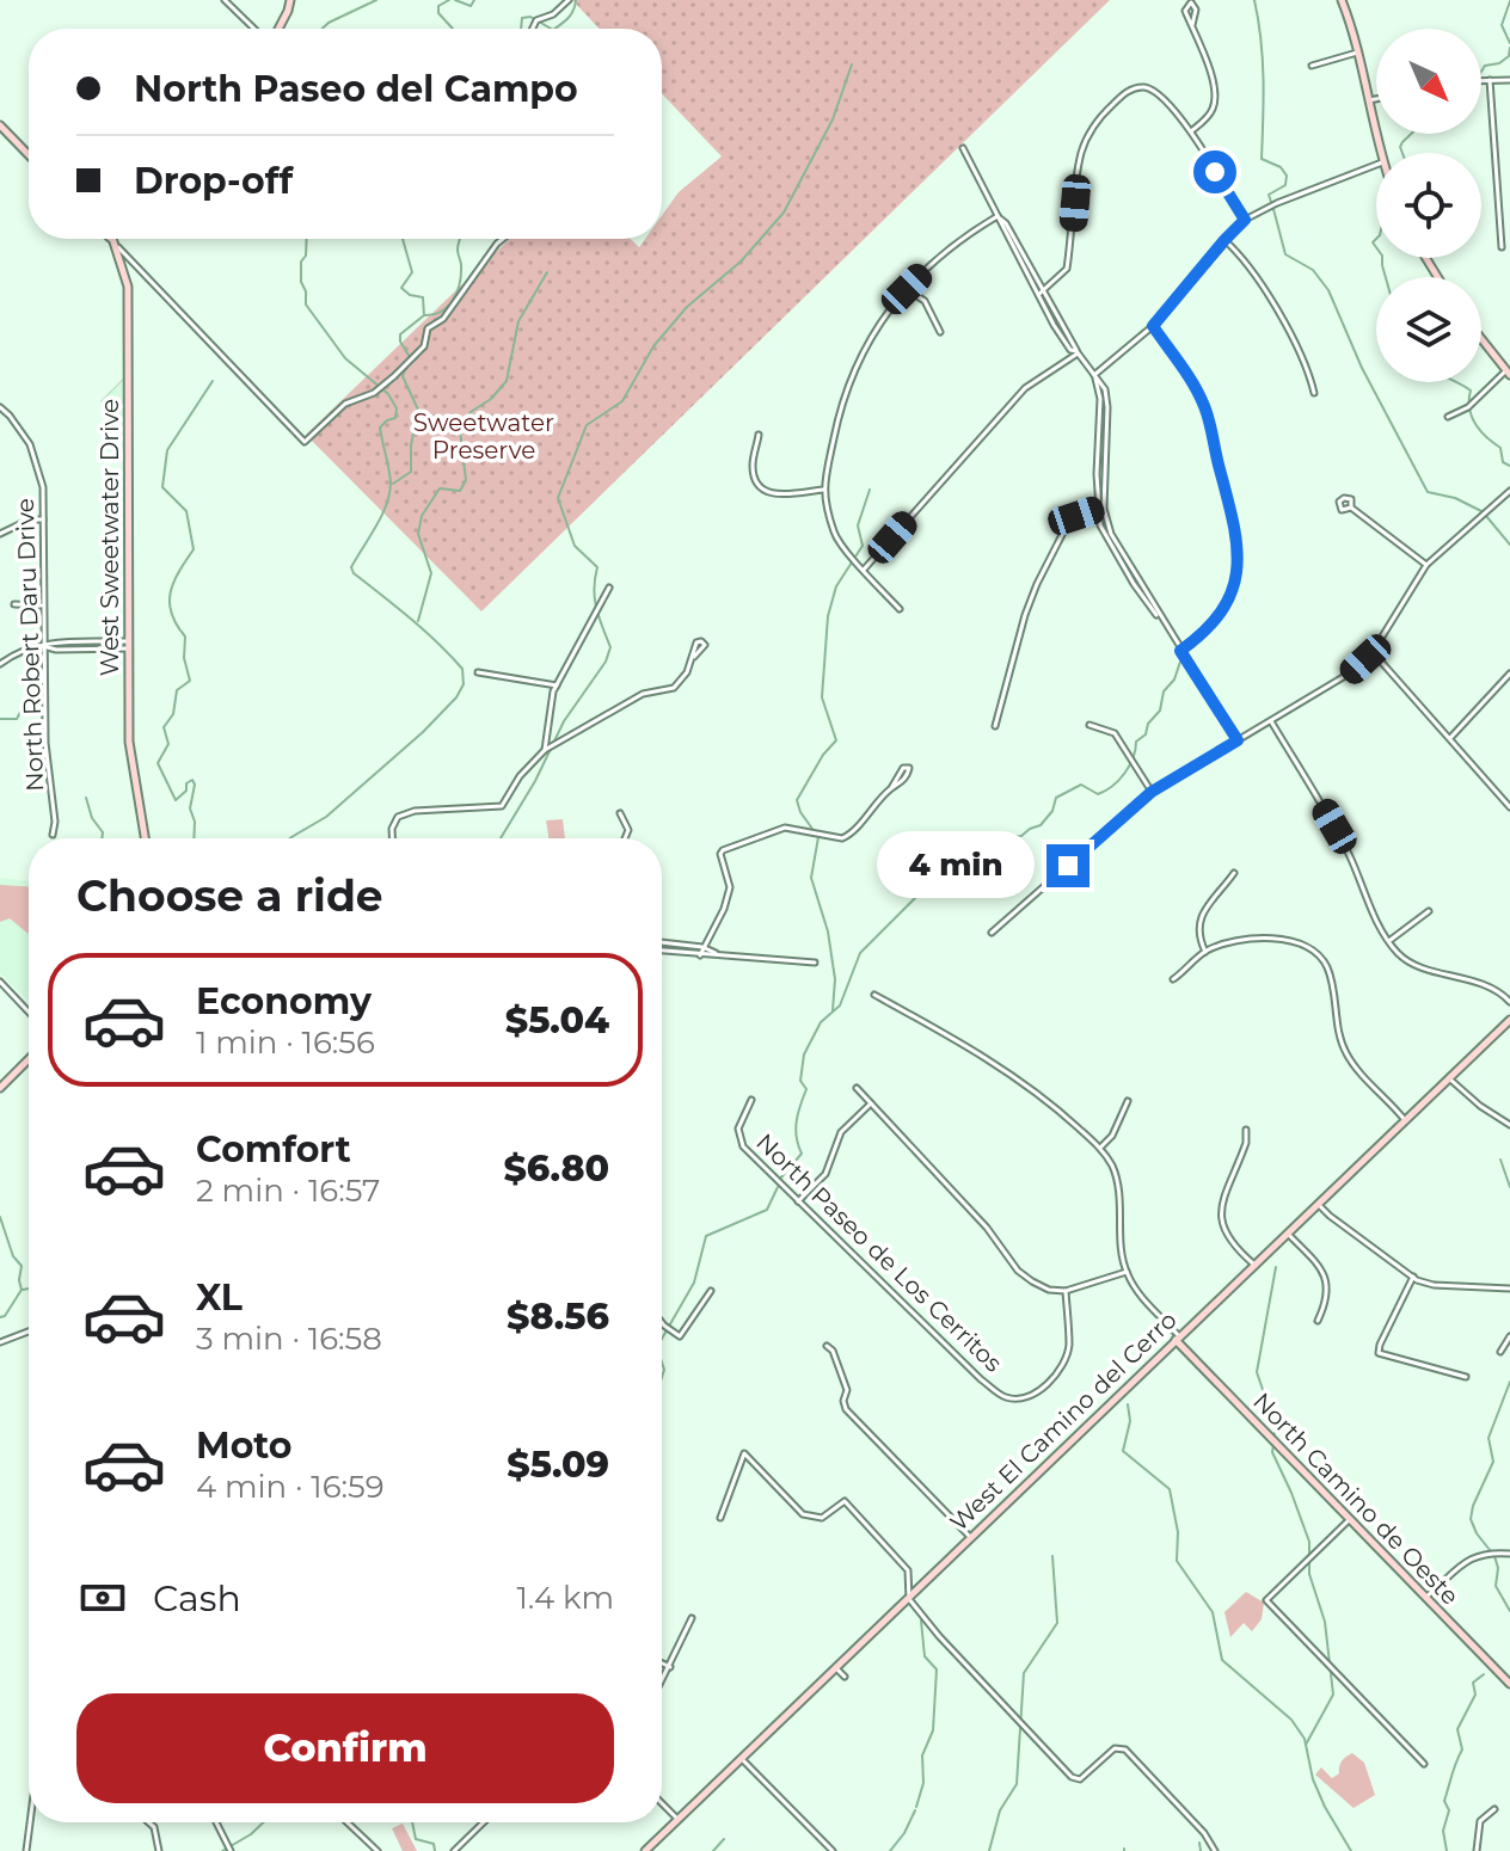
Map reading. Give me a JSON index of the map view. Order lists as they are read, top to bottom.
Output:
{
  "streets": {
    "street": [
      "West Sweetwater Drive",
      "North Robert Daru Drive",
      "North Paseo de Los Cerritos",
      "West El Camino del Cerro",
      "North Camino de Oeste"
    ]
  },
  "crossings": [
    ["West El Camino del Cerro", "North Camino de Oeste"]
  ],
  "parks": ["Sweetwater Preserve"],
  "north": "bottom right",
  "page": {
    "banner": ["North Paseo del Campo", "Drop-off"],
    "bubble": "4 min",
    "heading": "Choose a ride",
    "list": [
      {
        "name": "Economy",
        "note": "1 min · 16:56",
        "value": "$5.04"
      },
      {
        "name": "Comfort",
        "note": "2 min · 16:57",
        "value": "$6.80"
      },
      {
        "name": "XL",
        "note": "3 min · 16:58",
        "value": "$8.56"
      },
      {
        "name": "Moto",
        "note": "4 min · 16:59",
        "value": "$5.09"
      }
    ],
    "pay": ["Cash", "1.4 km"],
    "buttons": "Confirm"
  }
}
